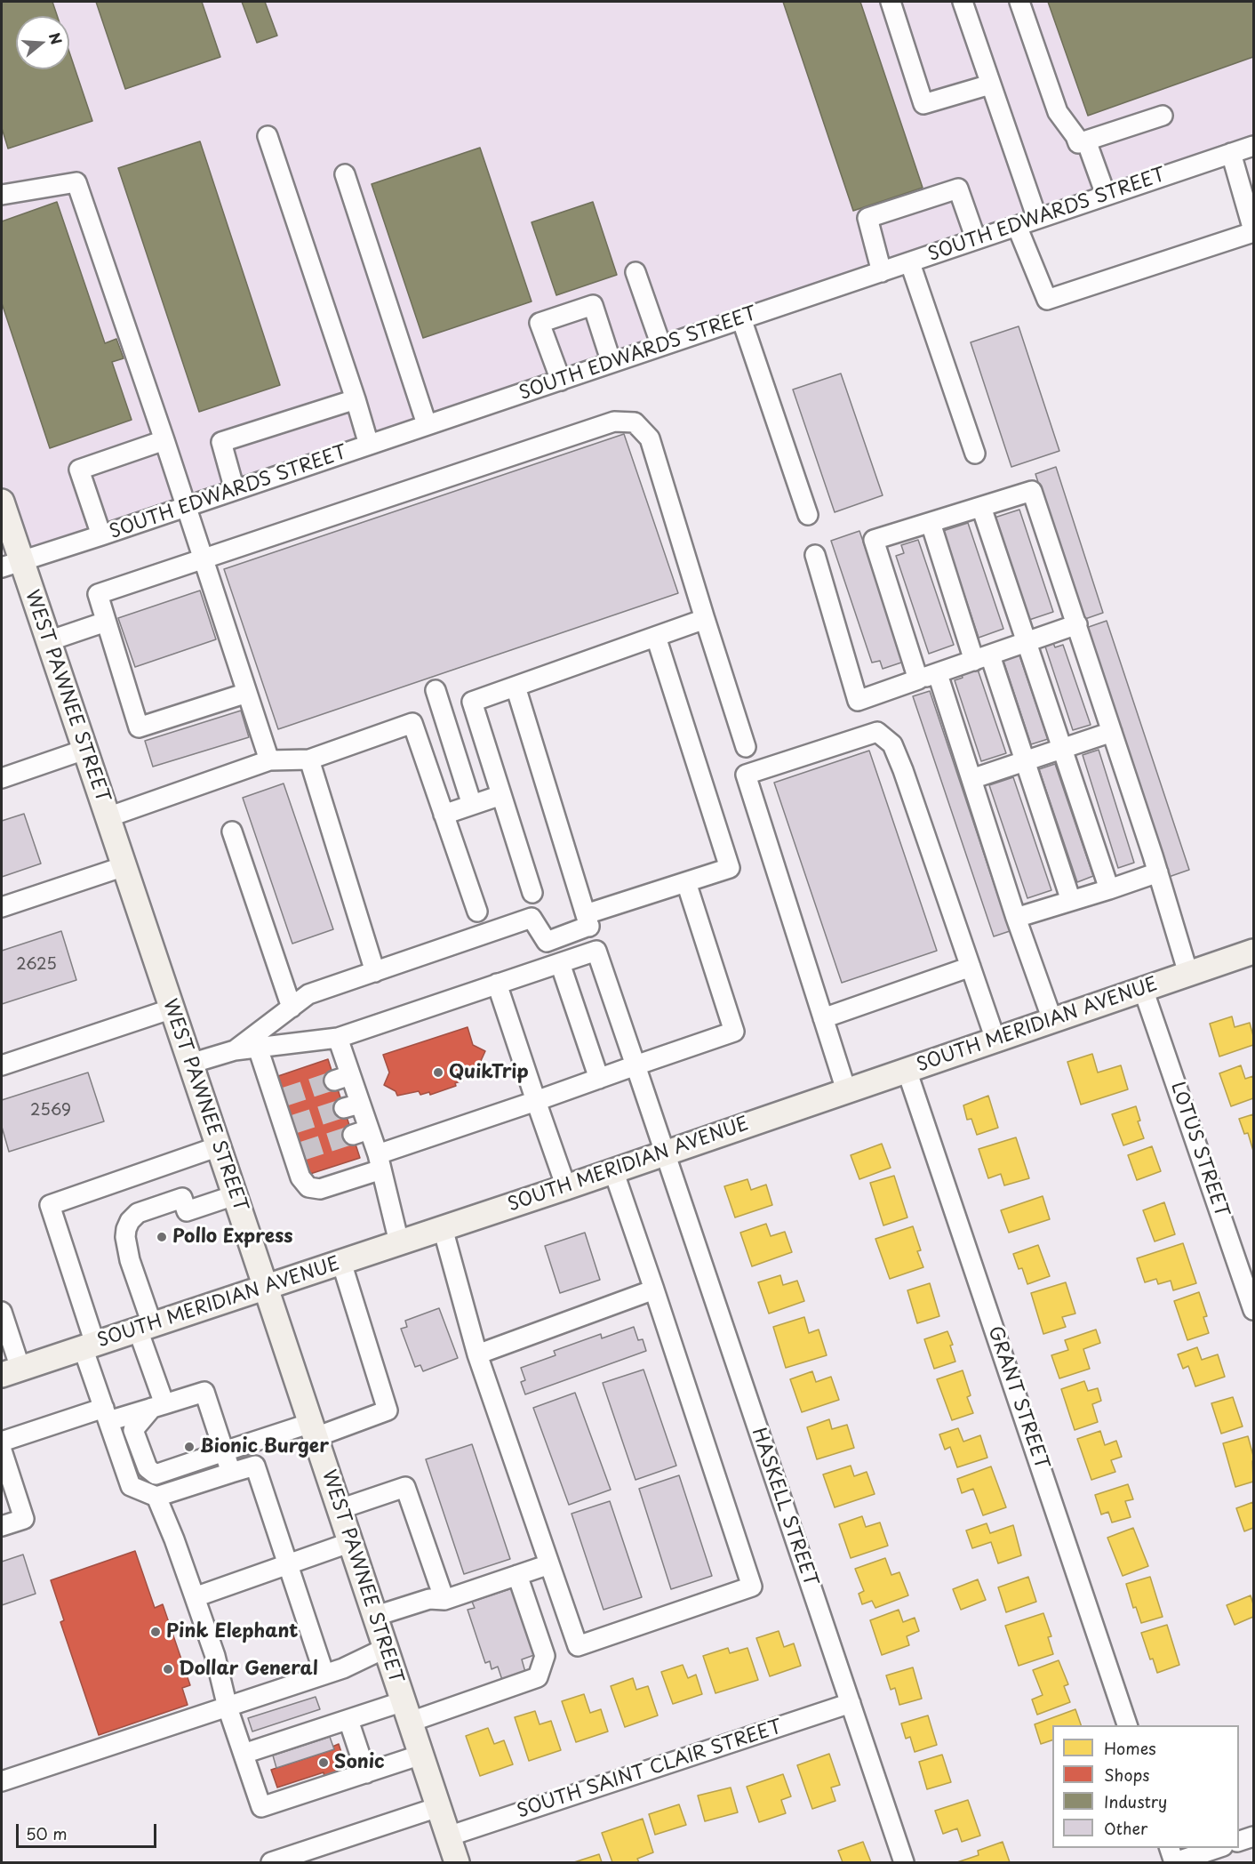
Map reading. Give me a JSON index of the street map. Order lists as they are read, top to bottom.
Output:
{
  "streets": {
    "main road": ["WEST PAWNEE STREET", "SOUTH MERIDIAN AVENUE"],
    "street": [
      "SOUTH EDWARDS STREET",
      "LOTUS STREET",
      "GRANT STREET",
      "HASKELL STREET",
      "SOUTH SAINT CLAIR STREET"
    ]
  },
  "crossings": [
    ["SOUTH EDWARDS STREET", "WEST PAWNEE STREET"],
    ["WEST PAWNEE STREET", "SOUTH MERIDIAN AVENUE"],
    ["WEST PAWNEE STREET", "SOUTH SAINT CLAIR STREET"],
    ["SOUTH MERIDIAN AVENUE", "LOTUS STREET"],
    ["SOUTH MERIDIAN AVENUE", "GRANT STREET"],
    ["SOUTH MERIDIAN AVENUE", "HASKELL STREET"],
    ["HASKELL STREET", "SOUTH SAINT CLAIR STREET"]
  ],
  "places": [
    "QuikTrip",
    "Pollo Express",
    "Bionic Burger",
    "Pink Elephant",
    "Dollar General",
    "Sonic"
  ],
  "house_numbers": ["2625", "2569"],
  "legend": [
    "Homes",
    "Shops",
    "Industry",
    "Other"
  ],
  "scale_bar": "50 m",
  "north": "right"
}
